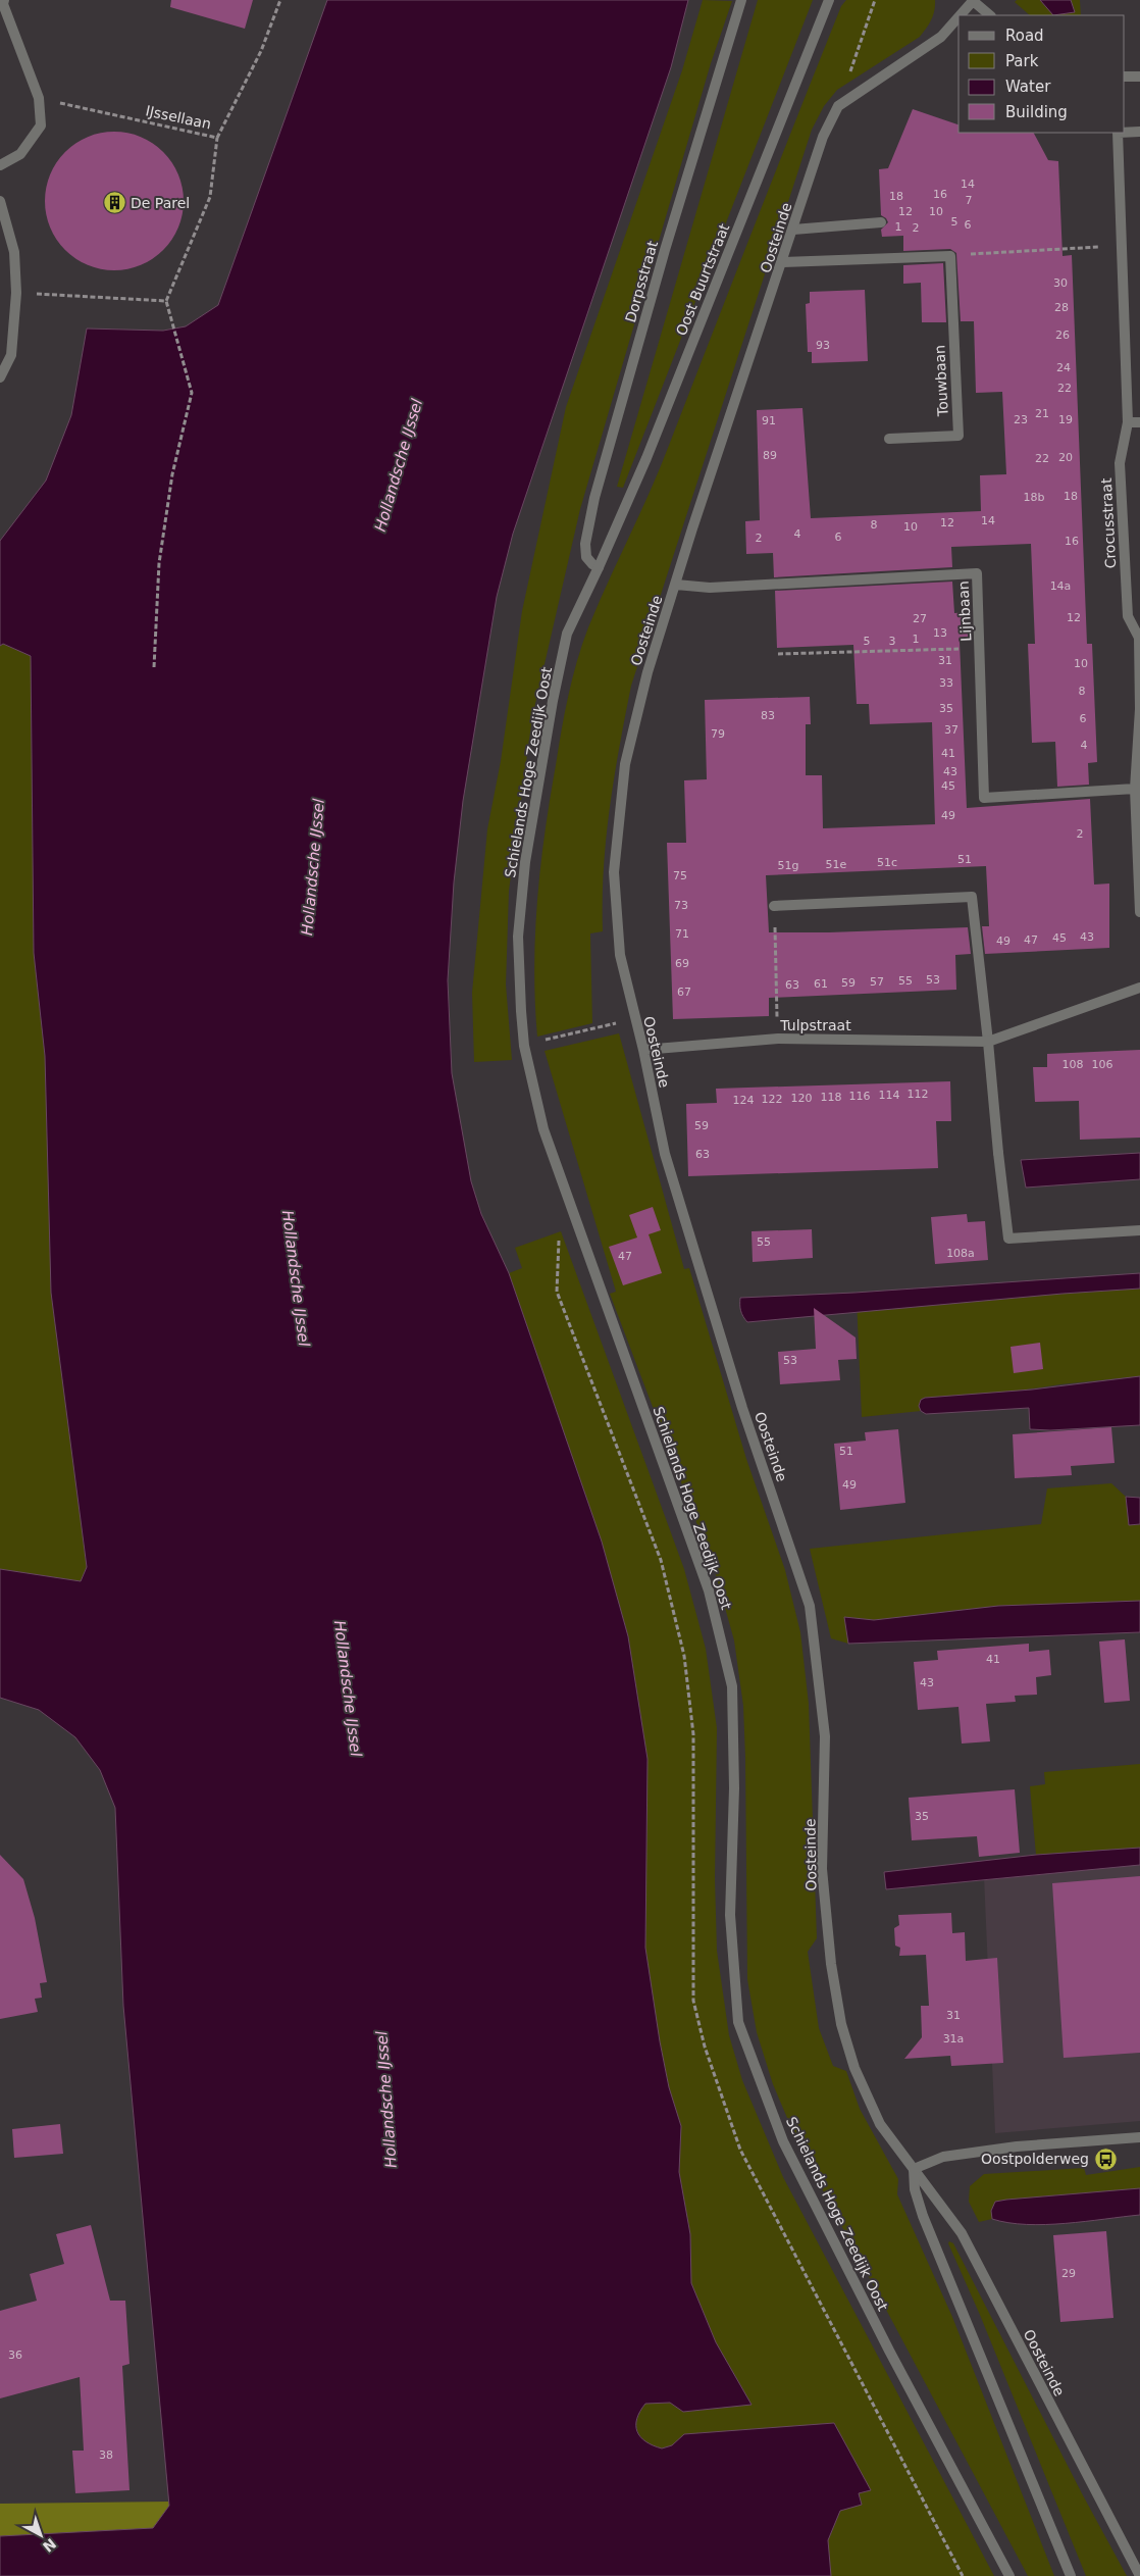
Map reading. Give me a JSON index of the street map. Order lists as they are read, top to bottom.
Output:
{
  "streets": {
    "street": [
      "Oosteinde",
      "Oost Buurtstraat",
      "Dorpsstraat",
      "Touwbaan",
      "Crocusstraat",
      "Lijnbaan",
      "Schielands Hoge Zeedijk Oost",
      "Tulpstraat"
    ],
    "path": ["IJssellaan"]
  },
  "crossings": [
    ["Oosteinde", "Lijnbaan"],
    ["Oosteinde", "Tulpstraat"],
    ["Oost Buurtstraat", "Dorpsstraat"],
    ["Oost Buurtstraat", "Schielands Hoge Zeedijk Oost"],
    ["Dorpsstraat", "Schielands Hoge Zeedijk Oost"],
    ["Crocusstraat", "Lijnbaan"]
  ],
  "water": ["Hollandsche IJssel"],
  "places": {
    "building": ["De Parel"],
    "bus stop": ["Oostpolderweg"]
  },
  "house_numbers": [
    "14",
    "16",
    "18",
    "7",
    "12",
    "10",
    "5",
    "6",
    "1",
    "2",
    "30",
    "28",
    "26",
    "93",
    "24",
    "22",
    "21",
    "23",
    "19",
    "91",
    "89",
    "20",
    "22",
    "18",
    "18b",
    "14",
    "12",
    "8",
    "10",
    "4",
    "6",
    "2",
    "16",
    "14a",
    "12",
    "27",
    "13",
    "1",
    "5",
    "3",
    "31",
    "10",
    "33",
    "8",
    "35",
    "83",
    "6",
    "37",
    "79",
    "4",
    "41",
    "43",
    "45",
    "49",
    "2",
    "51",
    "51c",
    "51e",
    "51g",
    "75",
    "73",
    "71",
    "43",
    "45",
    "47",
    "49",
    "69",
    "53",
    "55",
    "57",
    "59",
    "61",
    "63",
    "67",
    "108",
    "106",
    "112",
    "114",
    "116",
    "118",
    "120",
    "122",
    "124",
    "59",
    "63",
    "55",
    "108a",
    "47",
    "53",
    "51",
    "49",
    "41",
    "43",
    "35",
    "31",
    "31a",
    "29",
    "36",
    "38"
  ],
  "legend": [
    "Road",
    "Park",
    "Water",
    "Building"
  ],
  "north": "bottom right"
}
